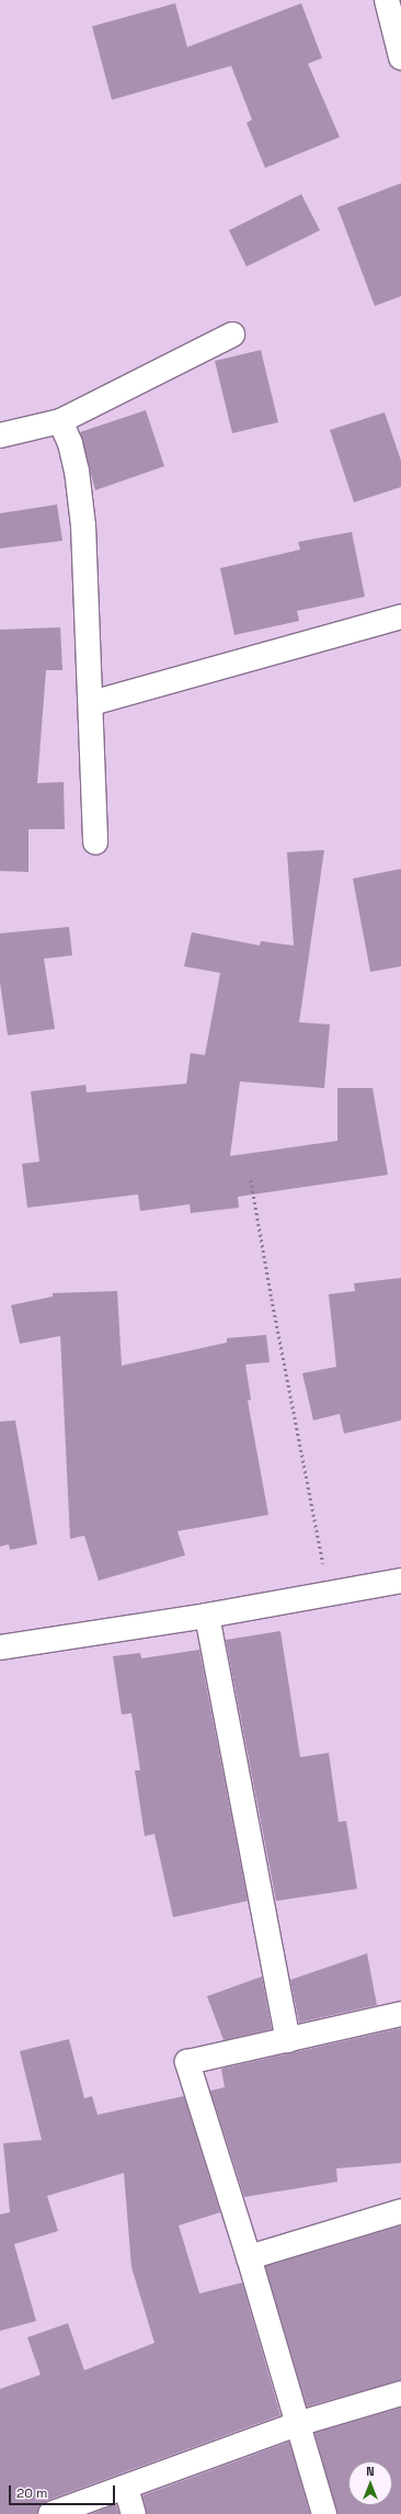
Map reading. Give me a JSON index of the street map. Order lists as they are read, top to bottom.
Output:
{
  "scale_bar": "20 m",
  "north": "top"
}
